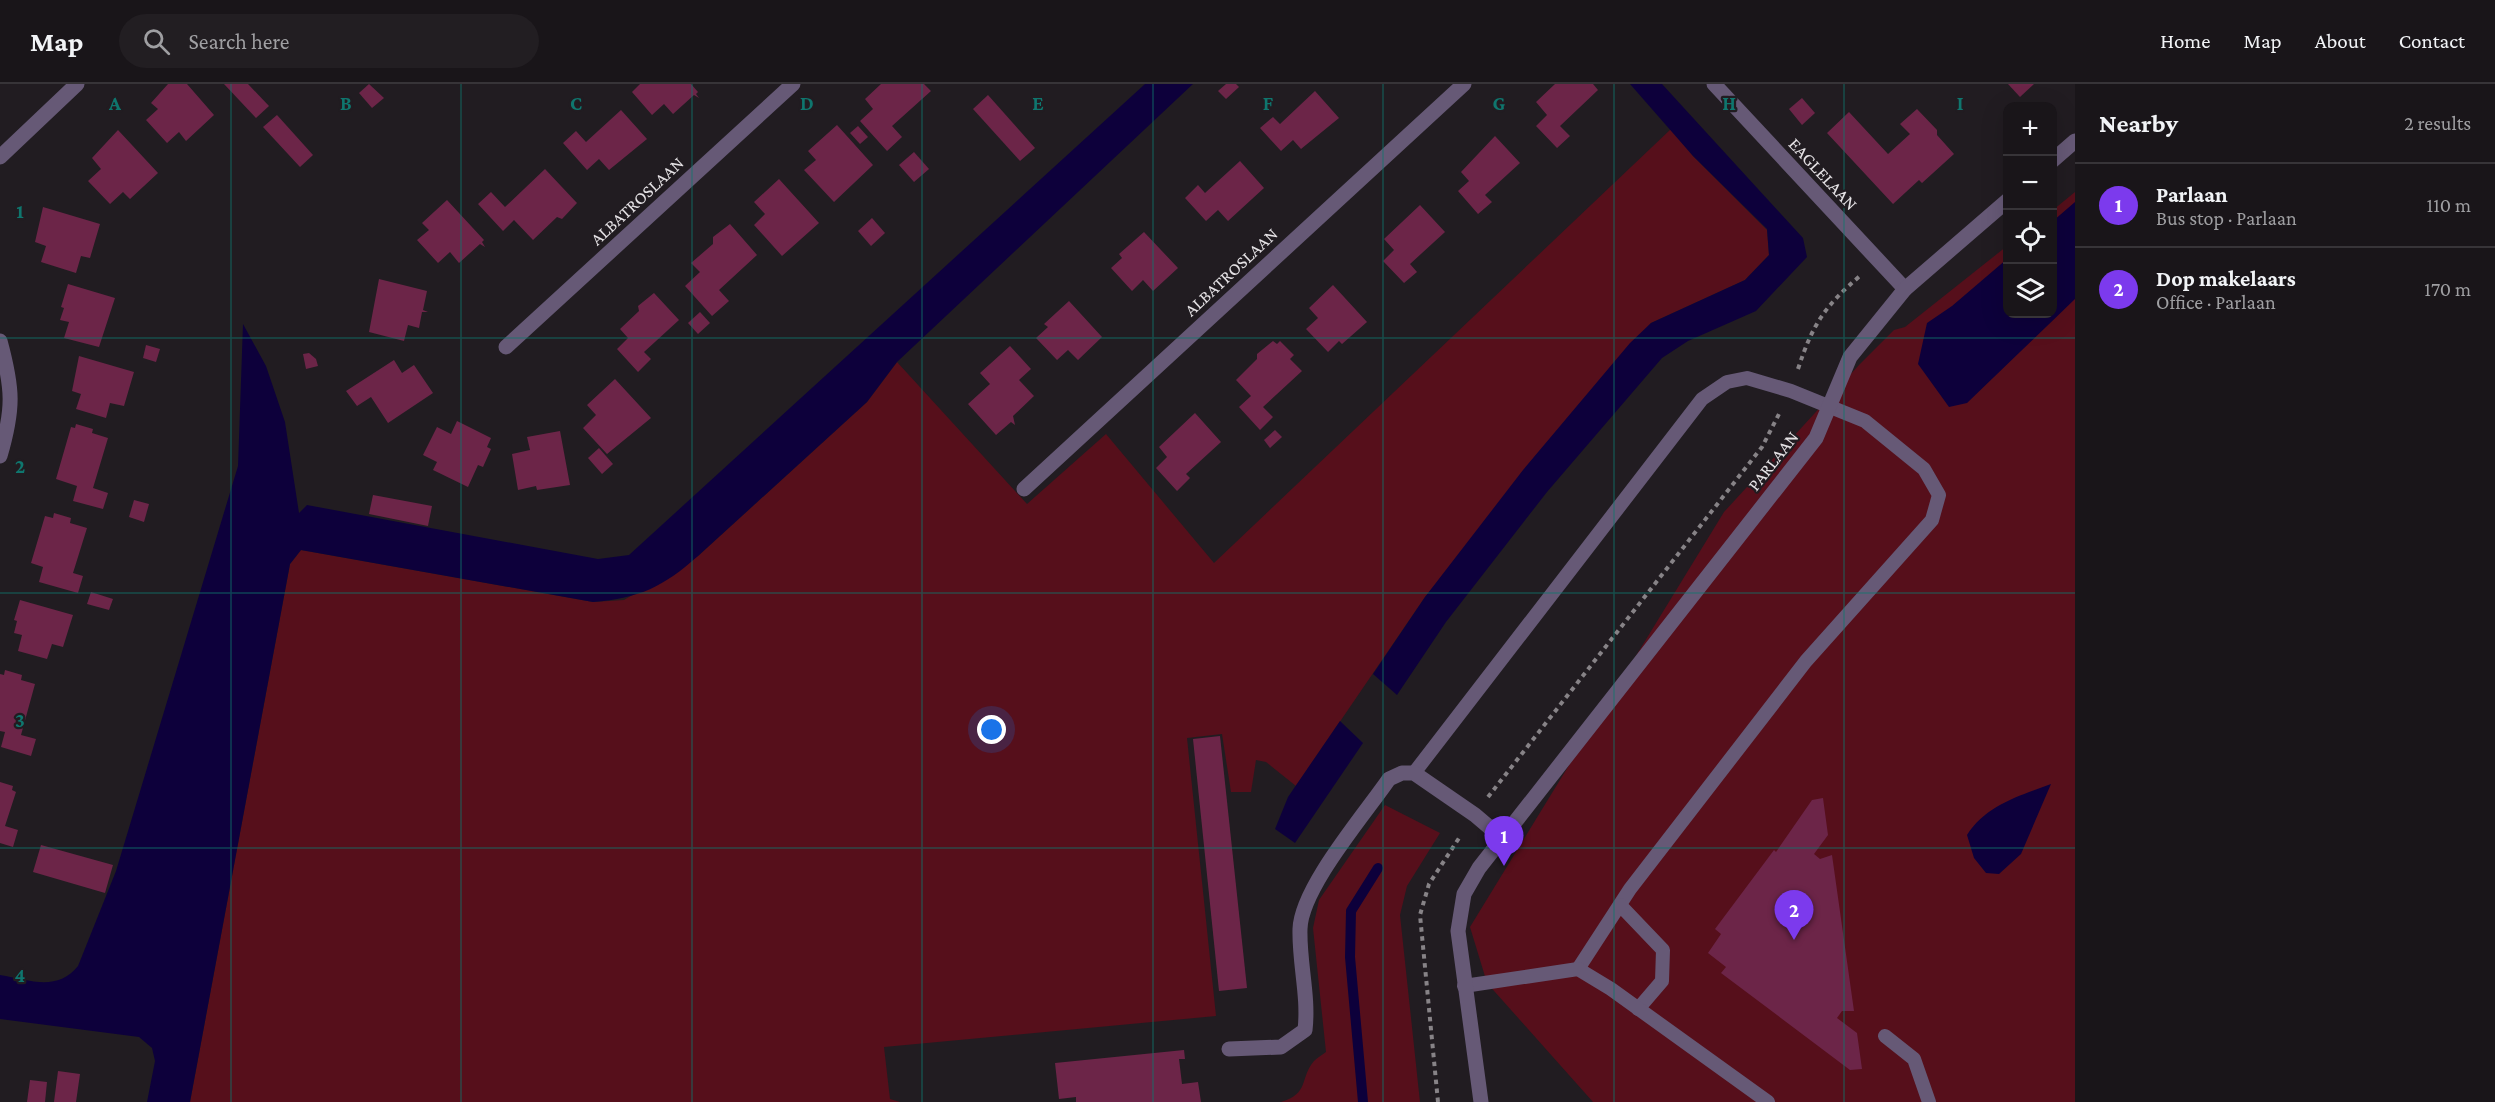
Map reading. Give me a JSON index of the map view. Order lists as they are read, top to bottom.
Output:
{
  "streets": {
    "street": ["EAGLELAAN", "ALBATROSLAAN", "PARLAAN"]
  },
  "crossings": [
    ["EAGLELAAN", "PARLAAN"]
  ],
  "page": {
    "header": "Map",
    "search": "Search here",
    "nav": [
      "Home",
      "Map",
      "About",
      "Contact"
    ],
    "heading": ["Nearby", "2 results"],
    "map_buttons": ["+", "−"],
    "list": [
      {
        "mark": "1",
        "name": "Parlaan",
        "note": "Bus stop · Parlaan",
        "value": "110 m"
      },
      {
        "mark": "2",
        "name": "Dop makelaars",
        "note": "Office · Parlaan",
        "value": "170 m"
      }
    ],
    "pins": ["1", "2"]
  },
  "grid": {
    "columns": [
      "A",
      "B",
      "C",
      "D",
      "E",
      "F",
      "G",
      "H",
      "I"
    ],
    "rows": [
      "1",
      "2",
      "3",
      "4"
    ]
  }
}
